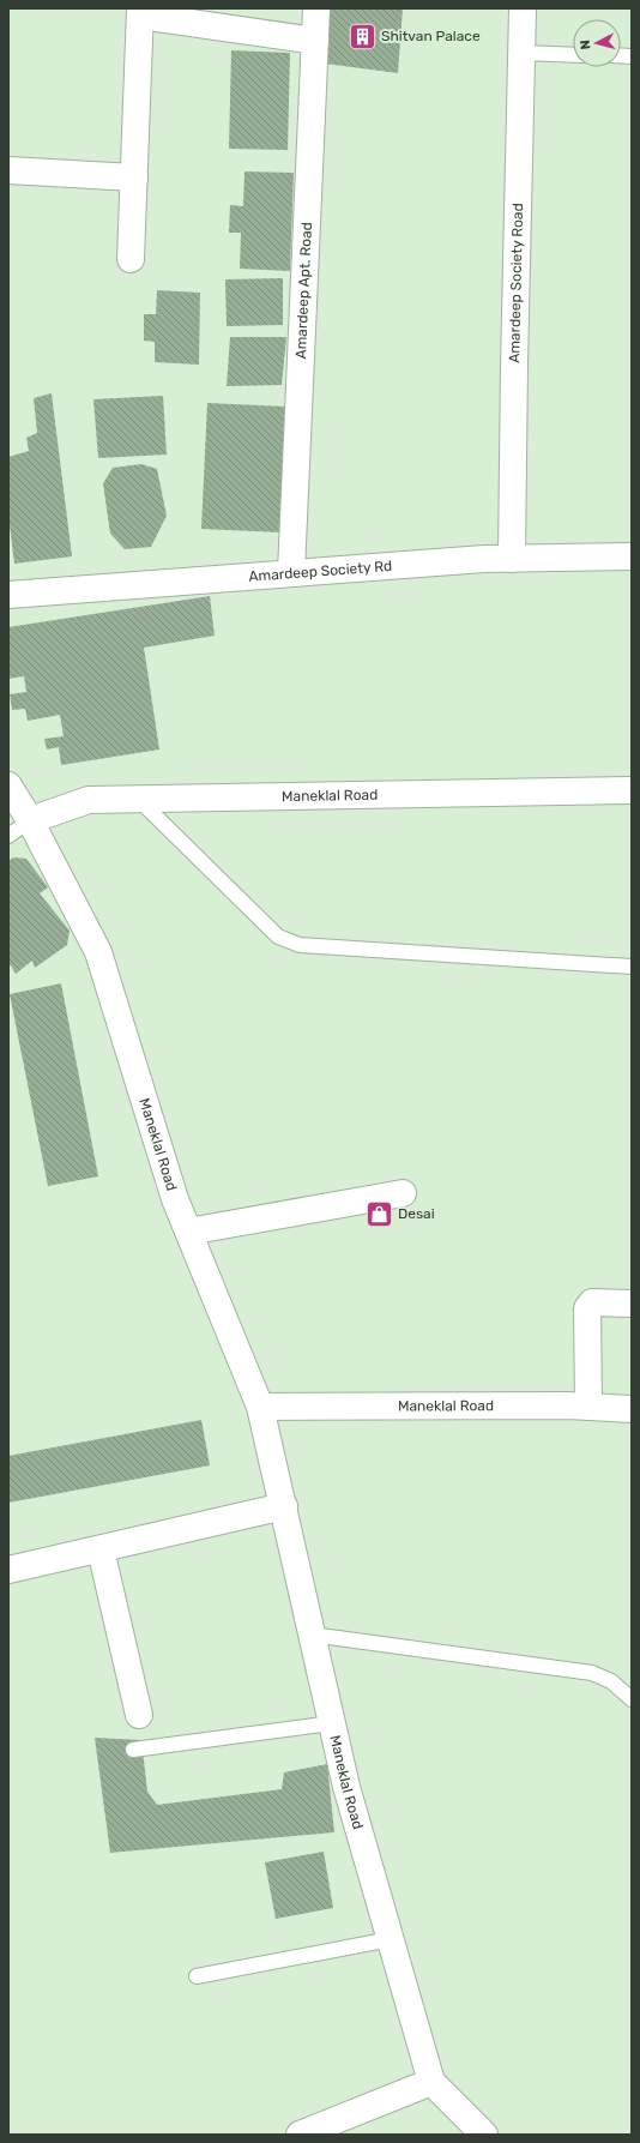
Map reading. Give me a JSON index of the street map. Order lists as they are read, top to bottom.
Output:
{
  "streets": {
    "street": [
      "Amardeep Society Road",
      "Amardeep Apt. Road",
      "Amardeep Society Rd",
      "Maneklal Road"
    ]
  },
  "crossings": [
    ["Amardeep Society Road", "Amardeep Society Rd"],
    ["Amardeep Apt. Road", "Amardeep Society Rd"]
  ],
  "places": {
    "building": ["Shitvan Palace"],
    "shop": ["Desai"]
  },
  "north": "left"
}
